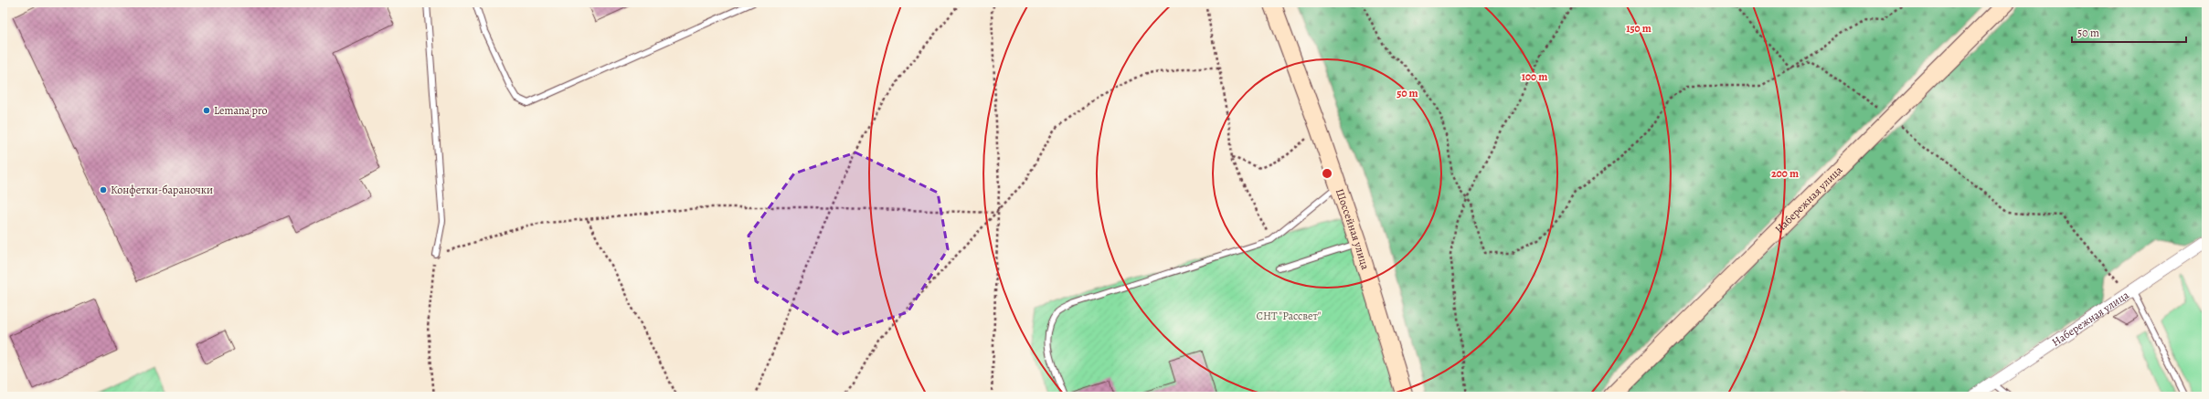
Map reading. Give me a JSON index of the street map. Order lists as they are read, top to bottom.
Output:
{
  "streets": {
    "street": ["Набережная улица", "Шоссейная улица"]
  },
  "parks": ["СНТ \"Рассвет\""],
  "places": ["Lemana pro", "Конфетки-бараночки"],
  "scale_bar": "50 m",
  "rings": [
    "150 m",
    "100 m",
    "50 m",
    "200 m"
  ]
}
